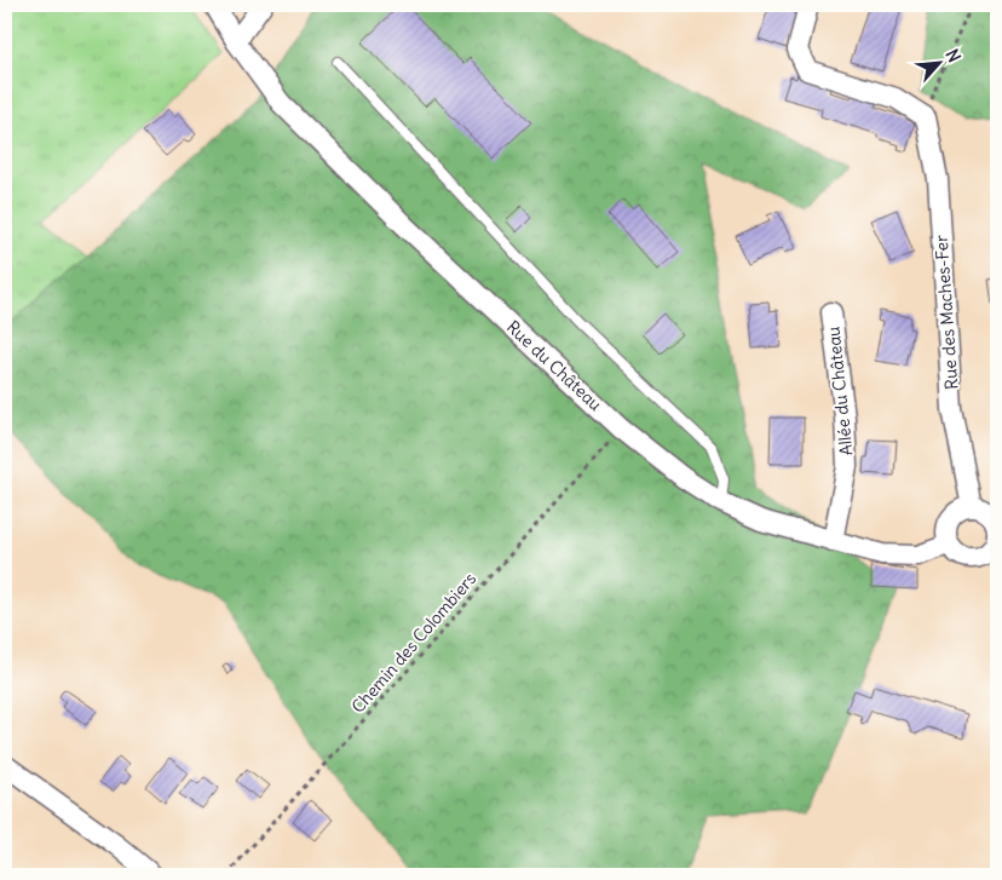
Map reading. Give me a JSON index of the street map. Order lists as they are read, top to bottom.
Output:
{
  "streets": {
    "street": ["Rue des Maches-Fer", "Rue du Château", "Allée du Château"],
    "path": ["Chemin des Colombiers"]
  },
  "crossings": [
    ["Rue des Maches-Fer", "Rue du Château"],
    ["Rue du Château", "Allée du Château"],
    ["Rue du Château", "Chemin des Colombiers"]
  ],
  "north": "top right"
}
